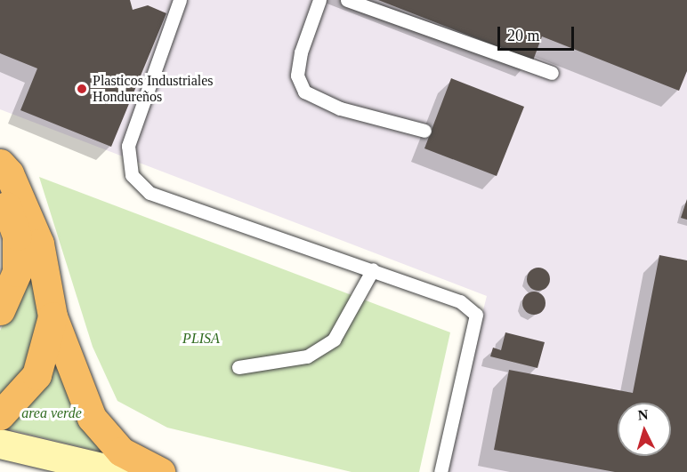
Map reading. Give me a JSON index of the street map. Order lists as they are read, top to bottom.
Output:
{
  "parks": ["PLISA", "area verde"],
  "places": ["Plasticos Industriales Hondureños"],
  "scale_bar": "20 m",
  "north": "top"
}
